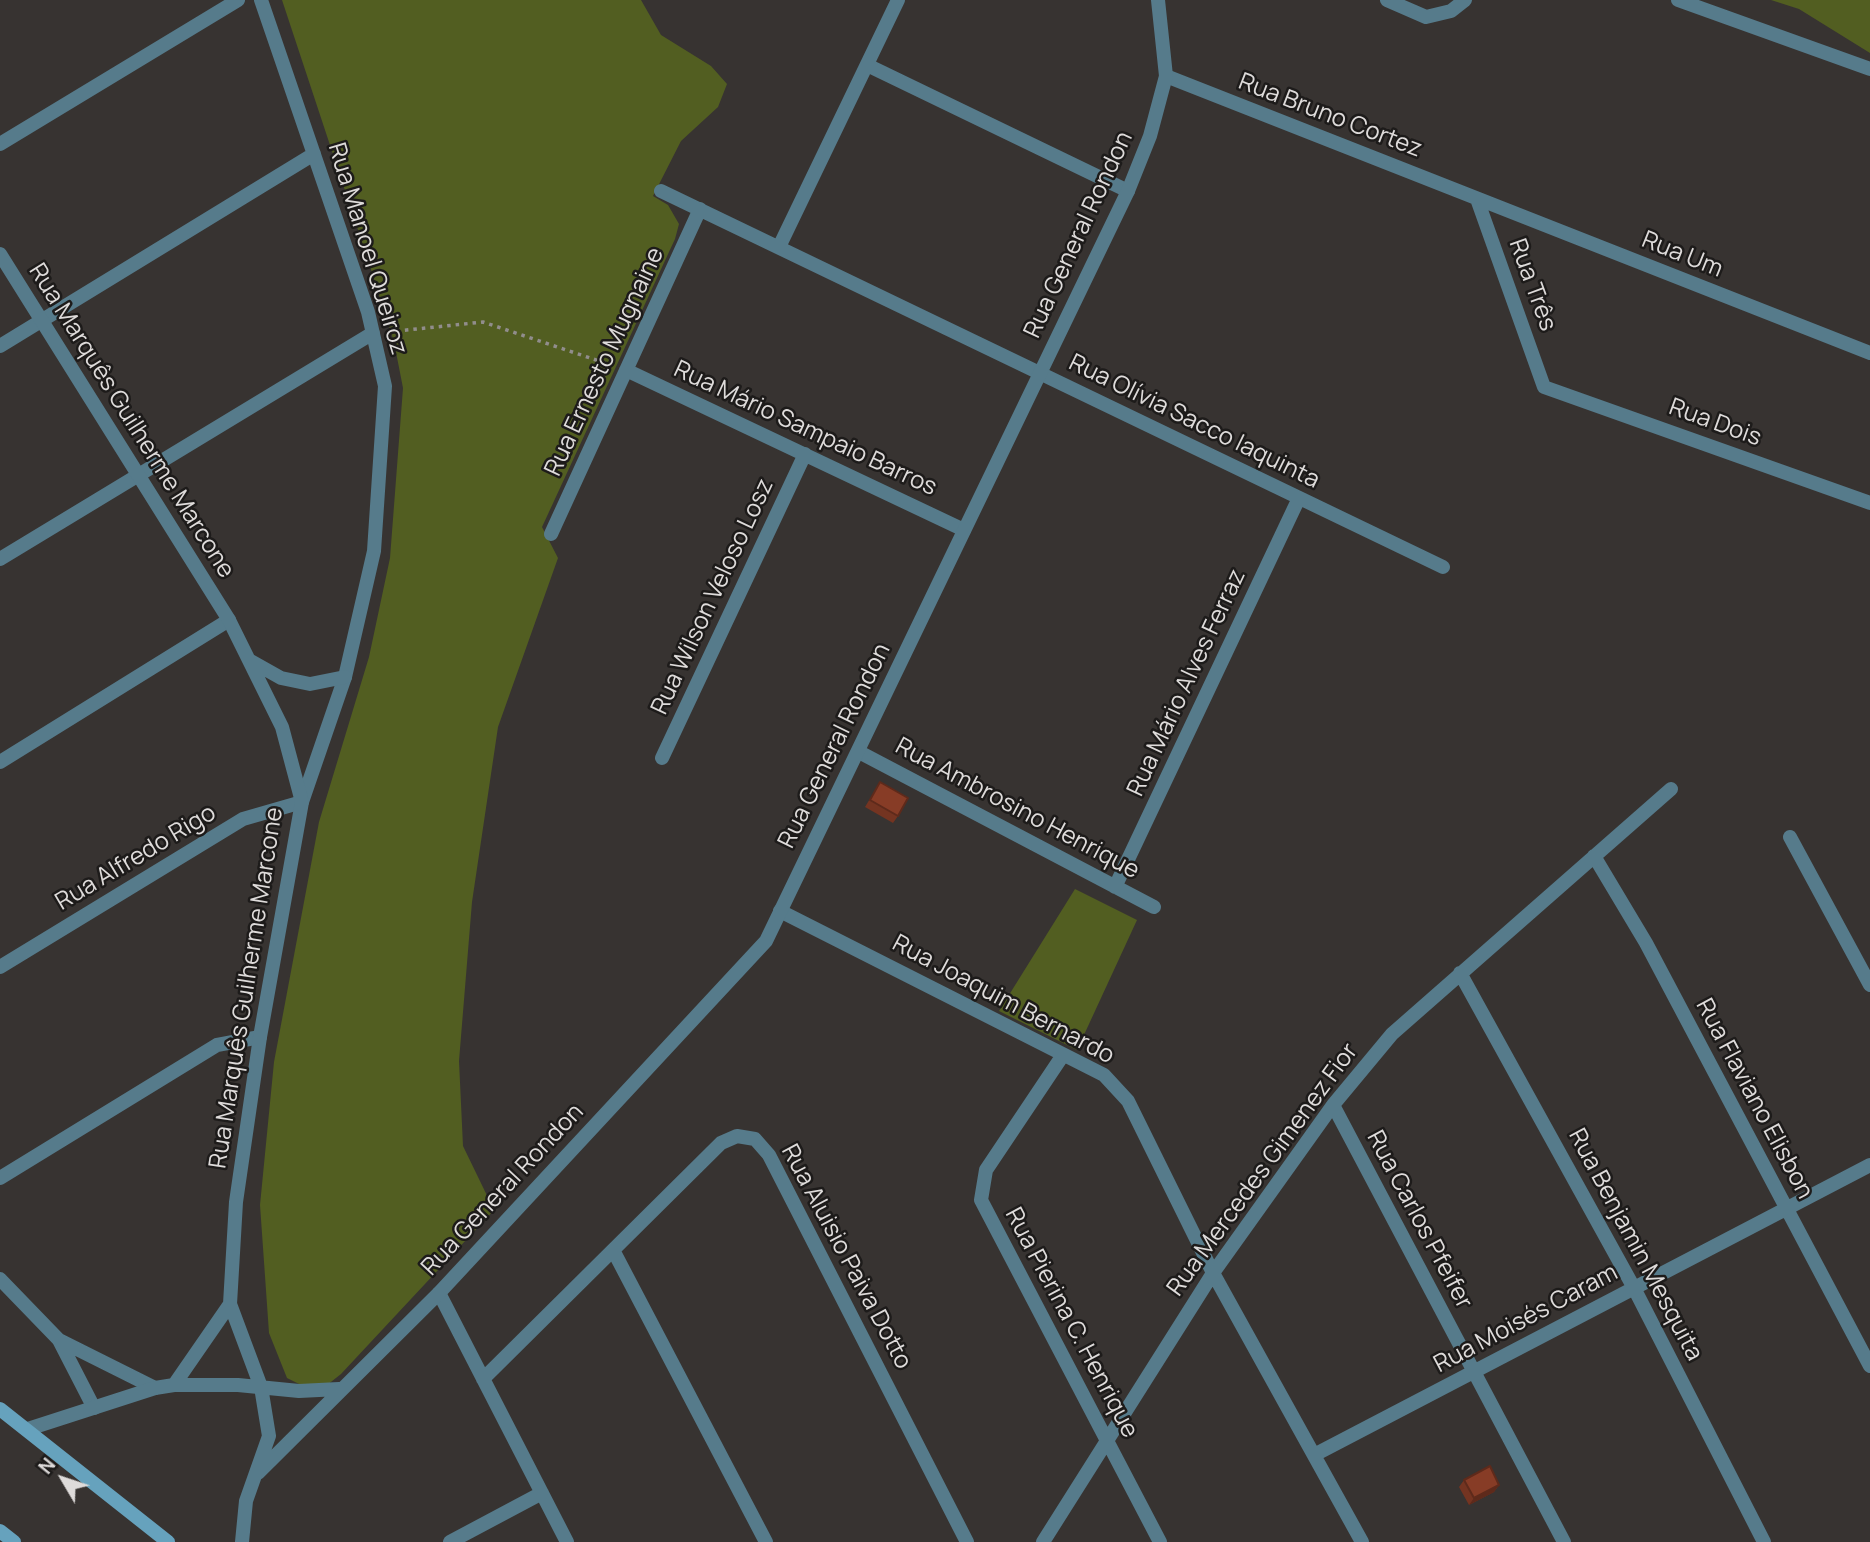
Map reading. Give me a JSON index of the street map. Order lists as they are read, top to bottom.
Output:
{
  "streets": {
    "street": [
      "Rua Bruno Cortez",
      "Rua General Rondon",
      "Rua Manoel Queiroz",
      "Rua Um",
      "Rua Três",
      "Rua Ernesto Mugnaine",
      "Rua Marquês Guilherme Marcone",
      "Rua Olívia Sacco Iaquinta",
      "Rua Dois",
      "Rua Mário Sampaio Barros",
      "Rua Wilson Veloso Losz",
      "Rua Mário Alves Ferraz",
      "Rua Ambrosino Henrique",
      "Rua Alfredo Rigo",
      "Rua Joaquim Bernardo",
      "Rua Flaviano Elisbon",
      "Rua Mercedes Gimenez Fior",
      "Rua Carlos Pfeifer",
      "Rua Benjamin Mesquita",
      "Rua Aluisio Paiva Dotto",
      "Rua Moisés Caram",
      "Rua Pierina C. Henrique"
    ]
  },
  "crossings": [
    ["Rua Bruno Cortez", "Rua General Rondon"],
    ["Rua Bruno Cortez", "Rua Um"],
    ["Rua Bruno Cortez", "Rua Três"],
    ["Rua General Rondon", "Rua Marquês Guilherme Marcone"],
    ["Rua General Rondon", "Rua Olívia Sacco Iaquinta"],
    ["Rua General Rondon", "Rua Mário Sampaio Barros"],
    ["Rua General Rondon", "Rua Ambrosino Henrique"],
    ["Rua General Rondon", "Rua Joaquim Bernardo"],
    ["Rua Manoel Queiroz", "Rua Marquês Guilherme Marcone"],
    ["Rua Manoel Queiroz", "Rua Alfredo Rigo"],
    ["Rua Um", "Rua Três"],
    ["Rua Três", "Rua Dois"],
    ["Rua Ernesto Mugnaine", "Rua Olívia Sacco Iaquinta"],
    ["Rua Ernesto Mugnaine", "Rua Mário Sampaio Barros"],
    ["Rua Marquês Guilherme Marcone", "Rua Alfredo Rigo"],
    ["Rua Olívia Sacco Iaquinta", "Rua Mário Alves Ferraz"],
    ["Rua Mário Sampaio Barros", "Rua Wilson Veloso Losz"],
    ["Rua Mário Alves Ferraz", "Rua Ambrosino Henrique"],
    ["Rua Joaquim Bernardo", "Rua Mercedes Gimenez Fior"],
    ["Rua Joaquim Bernardo", "Rua Moisés Caram"],
    ["Rua Joaquim Bernardo", "Rua Pierina C. Henrique"],
    ["Rua Flaviano Elisbon", "Rua Mercedes Gimenez Fior"],
    ["Rua Flaviano Elisbon", "Rua Moisés Caram"],
    ["Rua Mercedes Gimenez Fior", "Rua Carlos Pfeifer"],
    ["Rua Mercedes Gimenez Fior", "Rua Benjamin Mesquita"],
    ["Rua Mercedes Gimenez Fior", "Rua Pierina C. Henrique"],
    ["Rua Carlos Pfeifer", "Rua Moisés Caram"],
    ["Rua Benjamin Mesquita", "Rua Moisés Caram"]
  ],
  "north": "top left"
}
